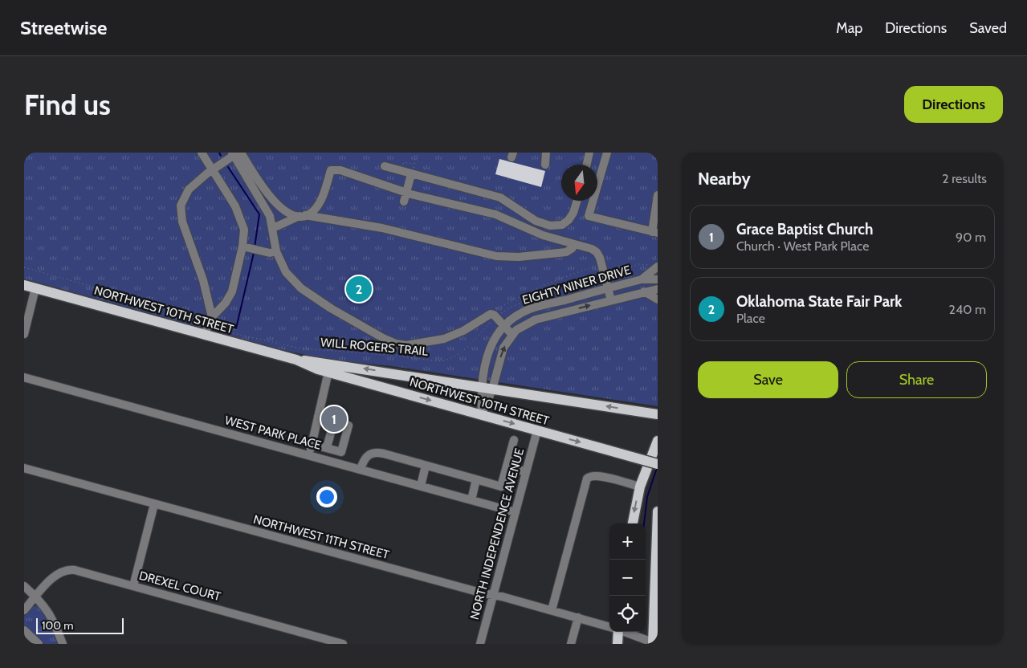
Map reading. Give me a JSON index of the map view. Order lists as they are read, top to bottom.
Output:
{
  "streets": {
    "main road": ["NORTHWEST 10TH STREET"],
    "street": [
      "EIGHTY NINER DRIVE",
      "WEST PARK PLACE",
      "NORTH INDEPENDENCE AVENUE",
      "NORTHWEST 11TH STREET",
      "DREXEL COURT"
    ],
    "path": ["WILL ROGERS TRAIL"]
  },
  "crossings": [
    ["EIGHTY NINER DRIVE", "NORTHWEST 10TH STREET"],
    ["NORTHWEST 10TH STREET", "NORTH INDEPENDENCE AVENUE"],
    ["WEST PARK PLACE", "NORTH INDEPENDENCE AVENUE"],
    ["NORTH INDEPENDENCE AVENUE", "NORTHWEST 11TH STREET"]
  ],
  "scale_bar": "100 m",
  "north": "bottom",
  "page": {
    "header": "Streetwise",
    "nav": ["Map", "Directions", "Saved"],
    "buttons": [
      "Directions",
      ["Save", "Share"]
    ],
    "title": "Find us",
    "heading": ["Nearby", "2 results"],
    "list": [
      {
        "mark": "1",
        "name": "Grace Baptist Church",
        "note": "Church · West Park Place",
        "value": "90 m"
      },
      {
        "mark": "2",
        "name": "Oklahoma State Fair Park",
        "note": "Place",
        "value": "240 m"
      }
    ],
    "pins": ["2", "1"],
    "map_buttons": ["+", "−"],
    "scale": "100 m"
  }
}
